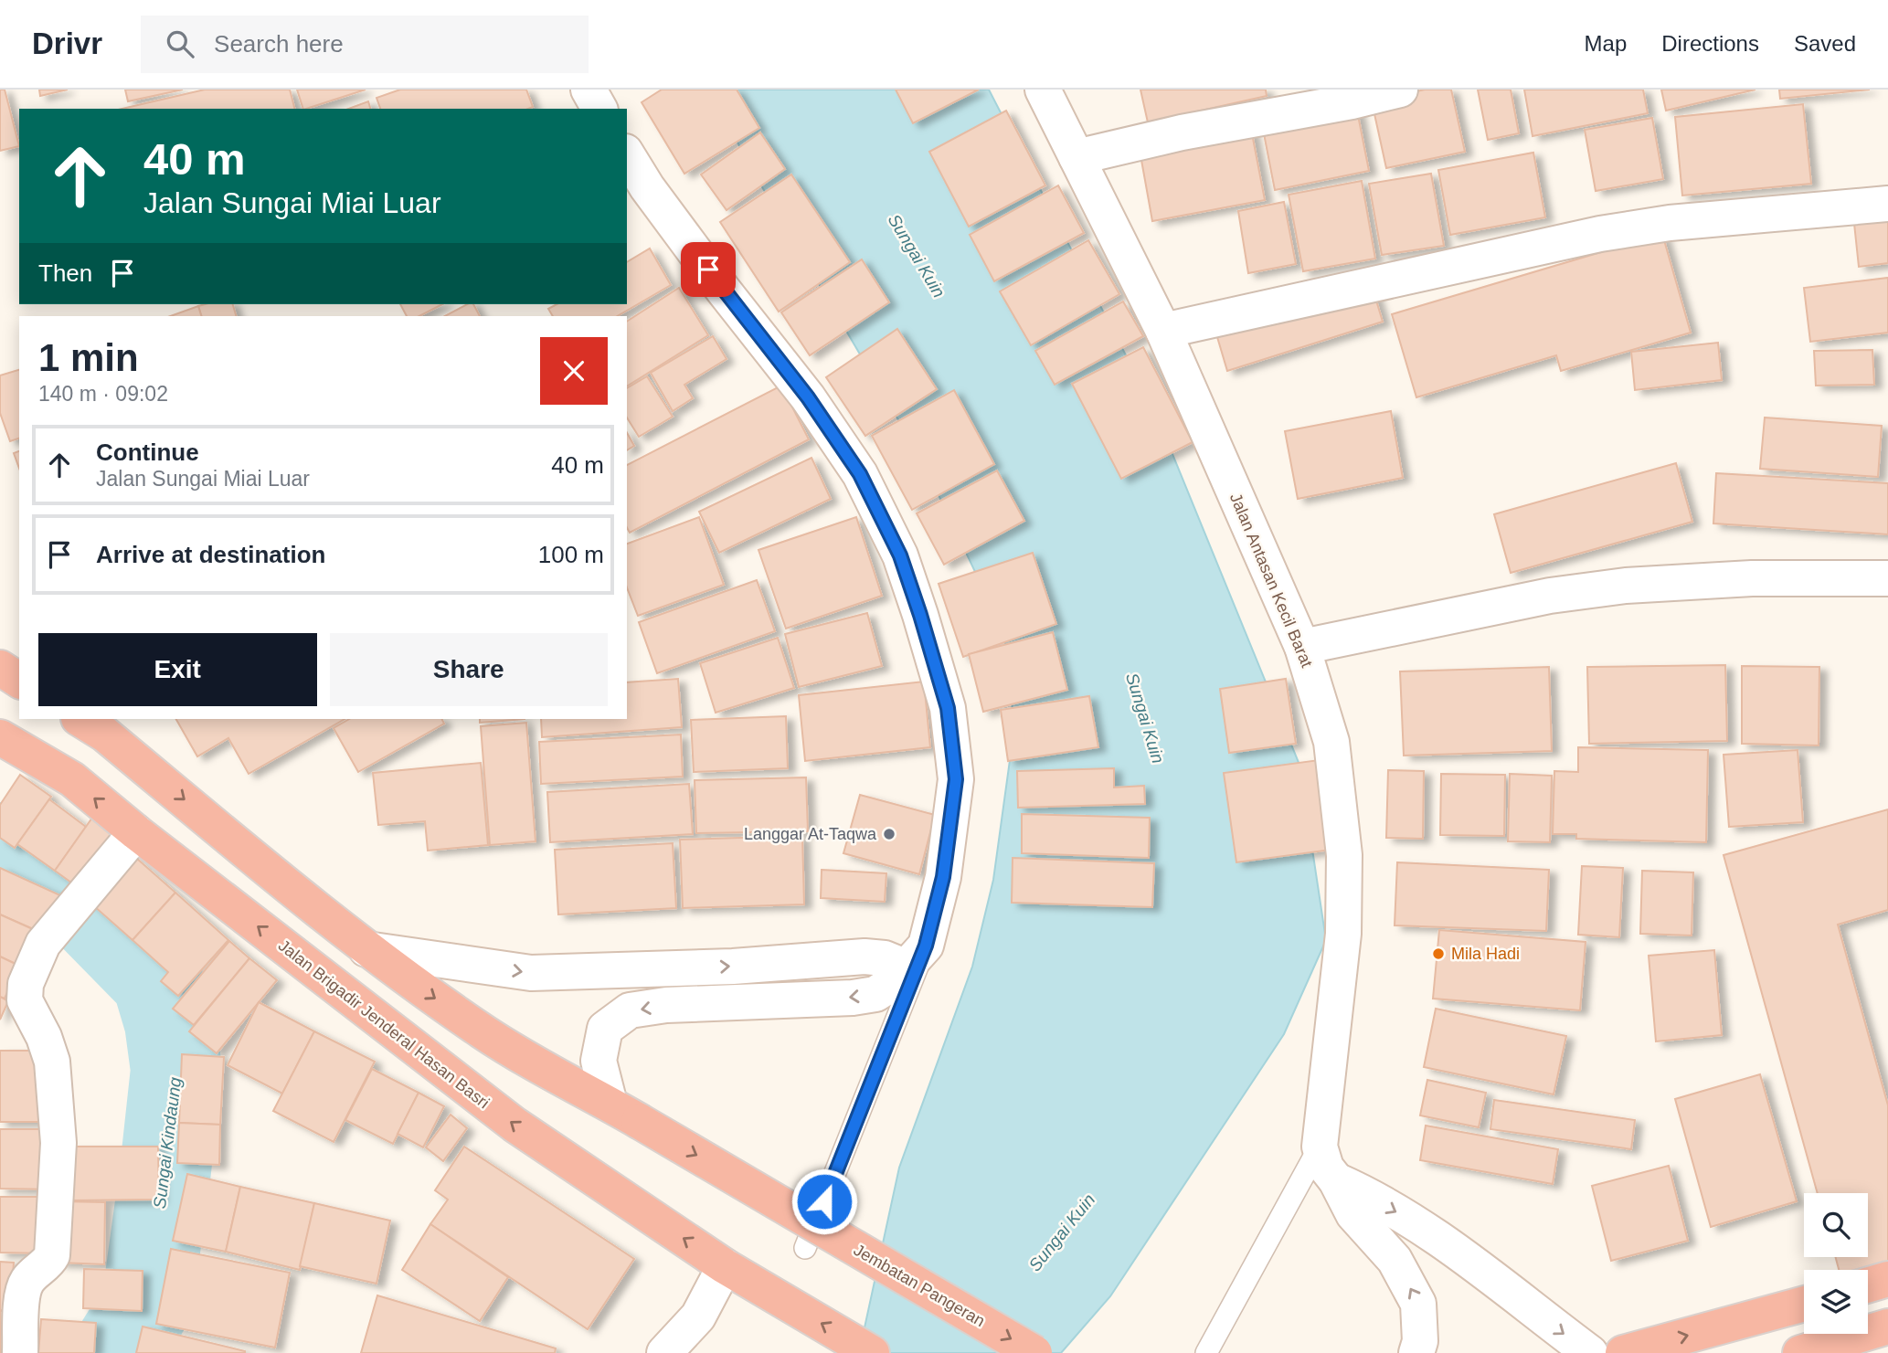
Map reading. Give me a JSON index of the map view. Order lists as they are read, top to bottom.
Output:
{
  "streets": {
    "highway": ["Jalan Brigadir Jenderal Hasan Basri", "Jembatan Pangeran"],
    "street": ["Jalan Antasan Kecil Barat"]
  },
  "one_way": ["Jembatan Pangeran"],
  "water": ["Sungai Kuin", "Sungai Kindaung"],
  "places": ["Langgar At-Taqwa", "Mila Hadi"],
  "page": {
    "header": "Drivr",
    "search": "Search here",
    "nav": ["Map", "Directions", "Saved"],
    "turn": ["40 m", "Jalan Sungai Miai Luar"],
    "then": "Then",
    "heading": ["1 min", "140 m · 09:02"],
    "list": [
      {
        "name": "Continue",
        "note": "Jalan Sungai Miai Luar",
        "value": "40 m"
      },
      {
        "name": "Arrive at destination",
        "value": "100 m"
      }
    ],
    "buttons": ["Exit", "Share"]
  }
}
